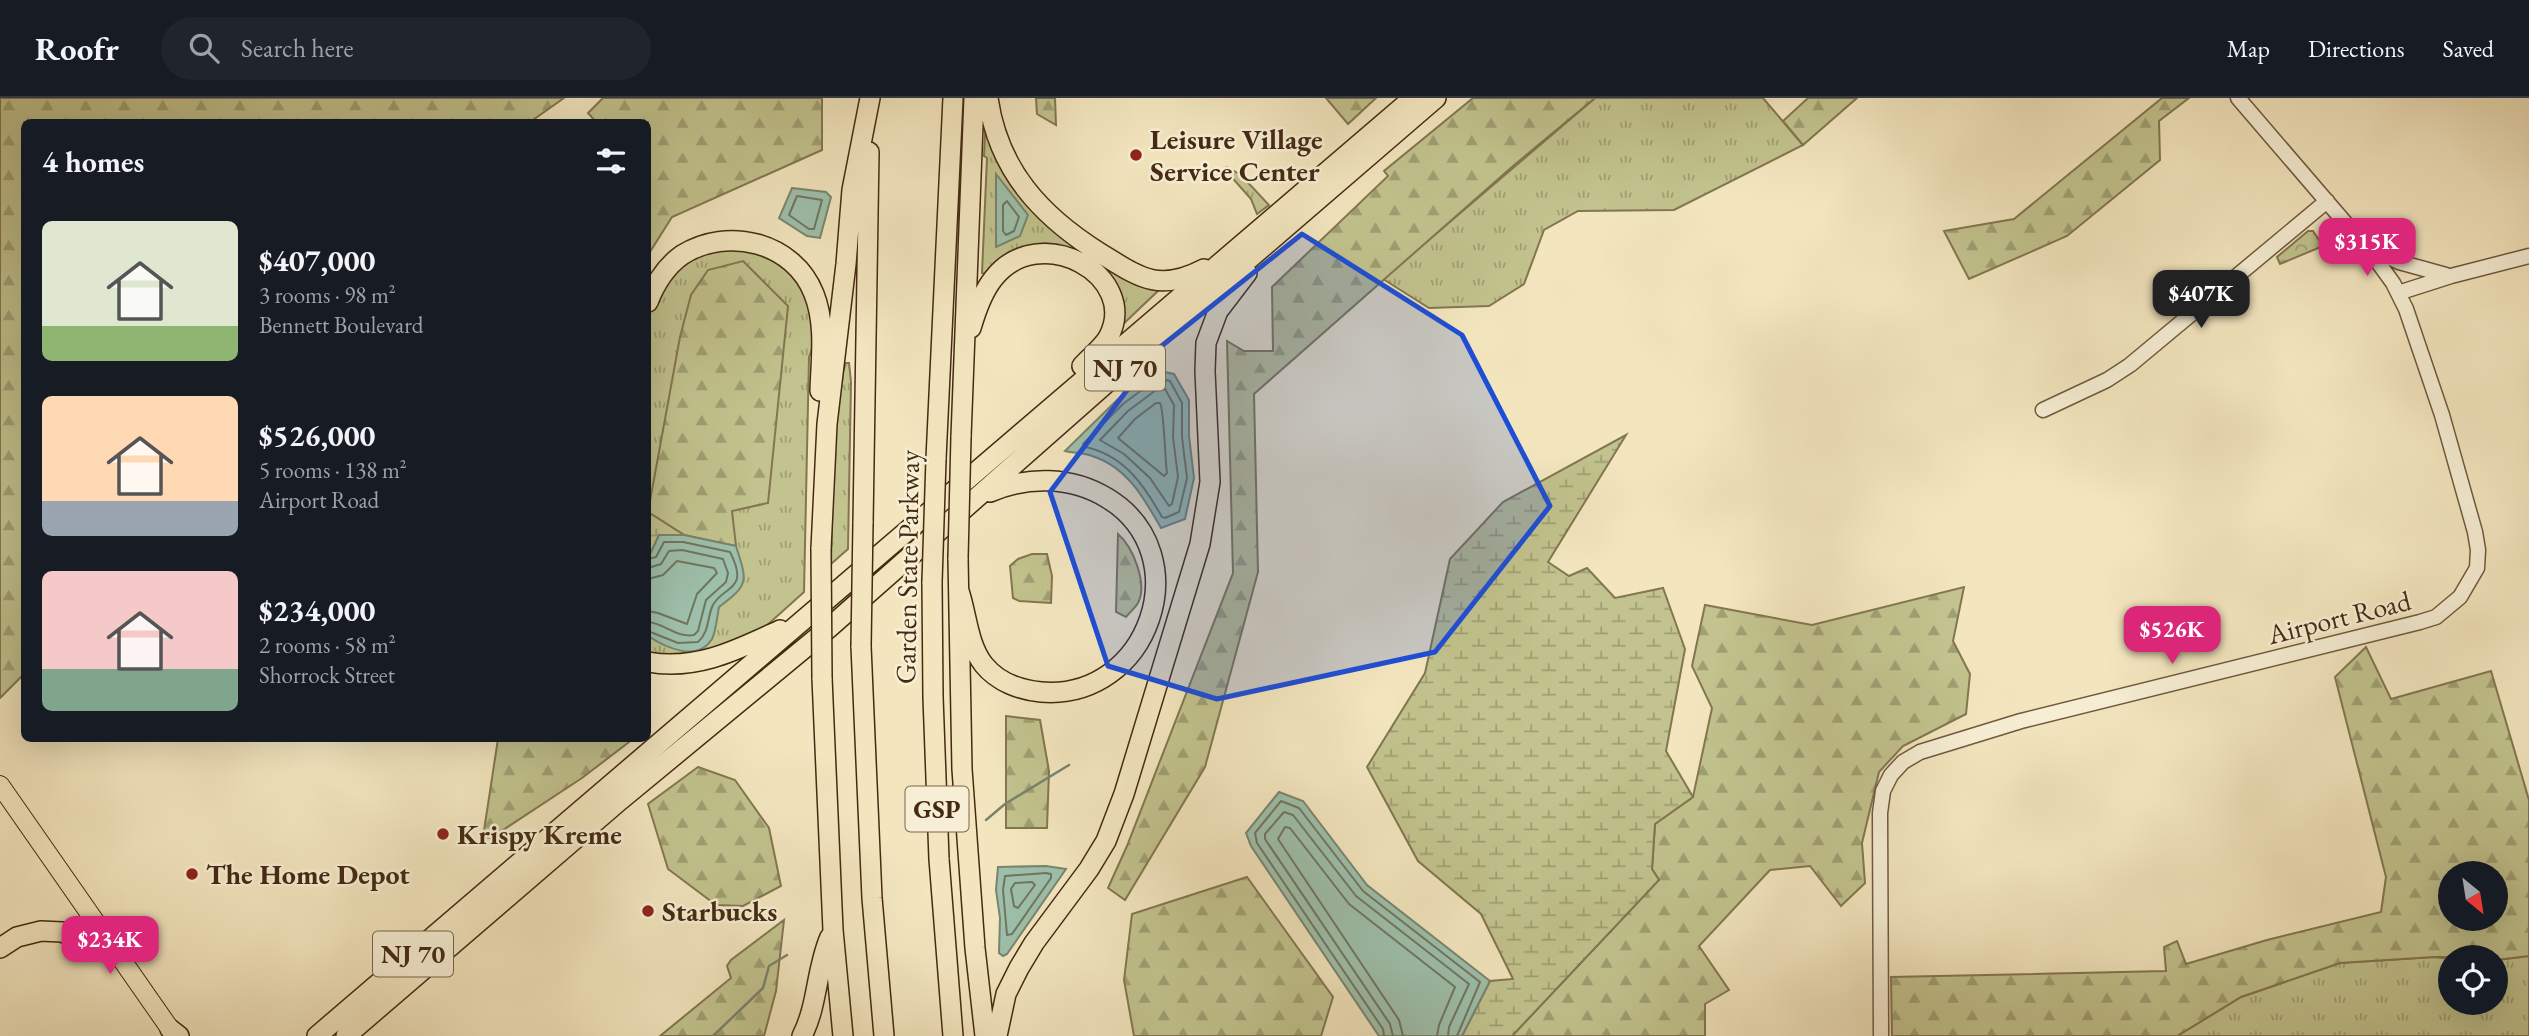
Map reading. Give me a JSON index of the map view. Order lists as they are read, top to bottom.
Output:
{
  "streets": {
    "highway": ["NJ 70", "Garden State Parkway", "GSP"],
    "street": ["Airport Road"]
  },
  "places": [
    "Leisure Village Service Center",
    "Krispy Kreme",
    "The Home Depot",
    "Starbucks"
  ],
  "north": "bottom right",
  "page": {
    "header": "Roofr",
    "search": "Search here",
    "nav": ["Map", "Directions", "Saved"],
    "heading": "4 homes",
    "list": [
      {
        "name": "$407,000",
        "note": "3 rooms · 98 m² · Bennett Boulevard"
      },
      {
        "name": "$526,000",
        "note": "5 rooms · 138 m² · Airport Road"
      },
      {
        "name": "$234,000",
        "note": "2 rooms · 58 m² · Shorrock Street"
      }
    ],
    "price": [
      "$315K",
      "$407K",
      "$526K",
      "$234K"
    ]
  }
}
